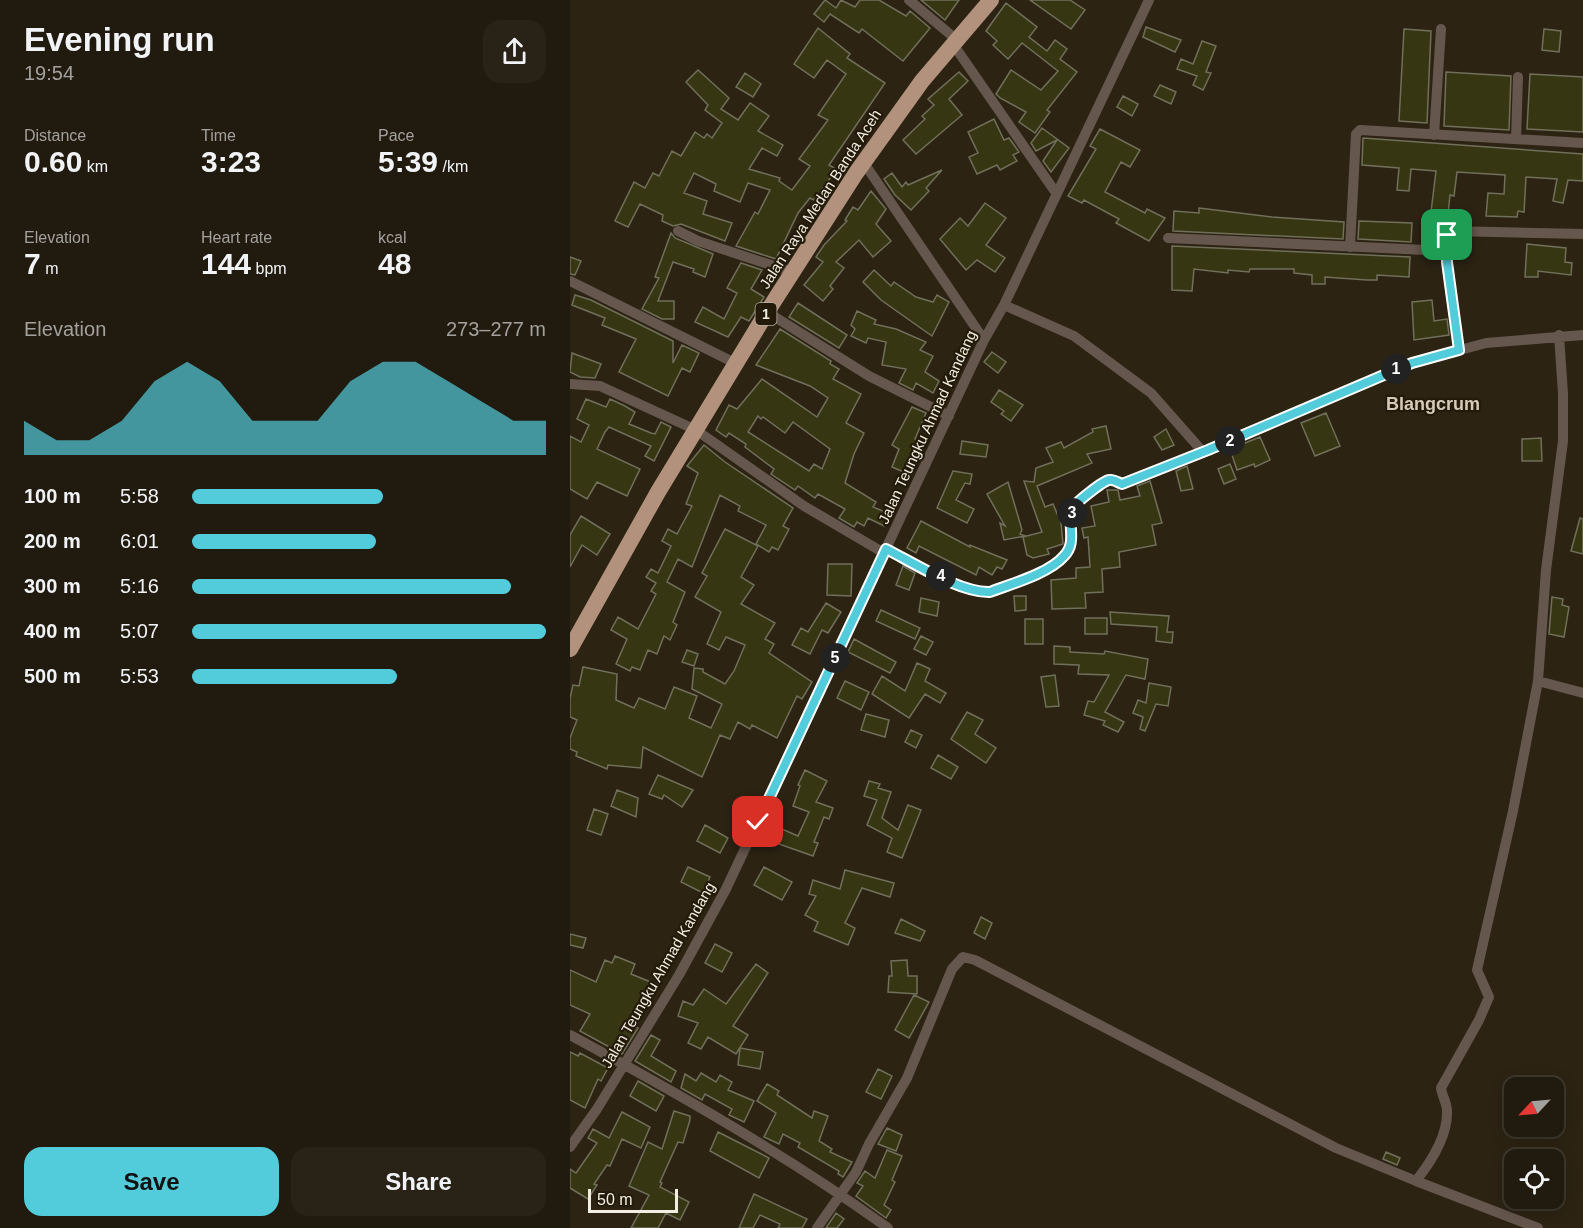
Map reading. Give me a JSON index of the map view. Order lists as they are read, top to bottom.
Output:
{
  "streets": {
    "highway": ["Jalan Raya Medan Banda Aceh", "1"],
    "street": ["Jalan Teungku Ahmad Kandang"]
  },
  "districts": ["Blangcrum"],
  "scale_bar": "50 m",
  "north": "bottom left",
  "page": {
    "heading": ["Evening run", "19:54"],
    "stats": [
      ["Distance", "0.60 km"],
      ["Time", "3:23"],
      ["Pace", "5:39 /km"],
      ["Elevation", "7 m"],
      ["Heart rate", "144 bpm"],
      ["kcal", "48"]
    ],
    "chart": ["Elevation", "273–277 m"],
    "pins": [
      "1",
      "2",
      "3",
      "4",
      "5"
    ],
    "list": [
      {
        "name": "100 m",
        "note": "5:58"
      },
      {
        "name": "200 m",
        "note": "6:01"
      },
      {
        "name": "300 m",
        "note": "5:16"
      },
      {
        "name": "400 m",
        "note": "5:07"
      },
      {
        "name": "500 m",
        "note": "5:53"
      }
    ],
    "buttons": ["Save", "Share"],
    "scale": "50 m"
  }
}
